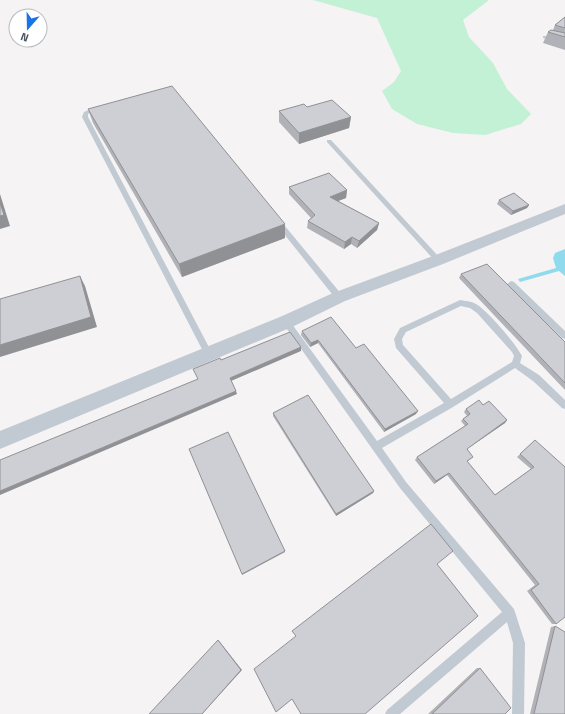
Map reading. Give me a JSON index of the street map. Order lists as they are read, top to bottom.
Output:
{
  "north": "bottom"
}
